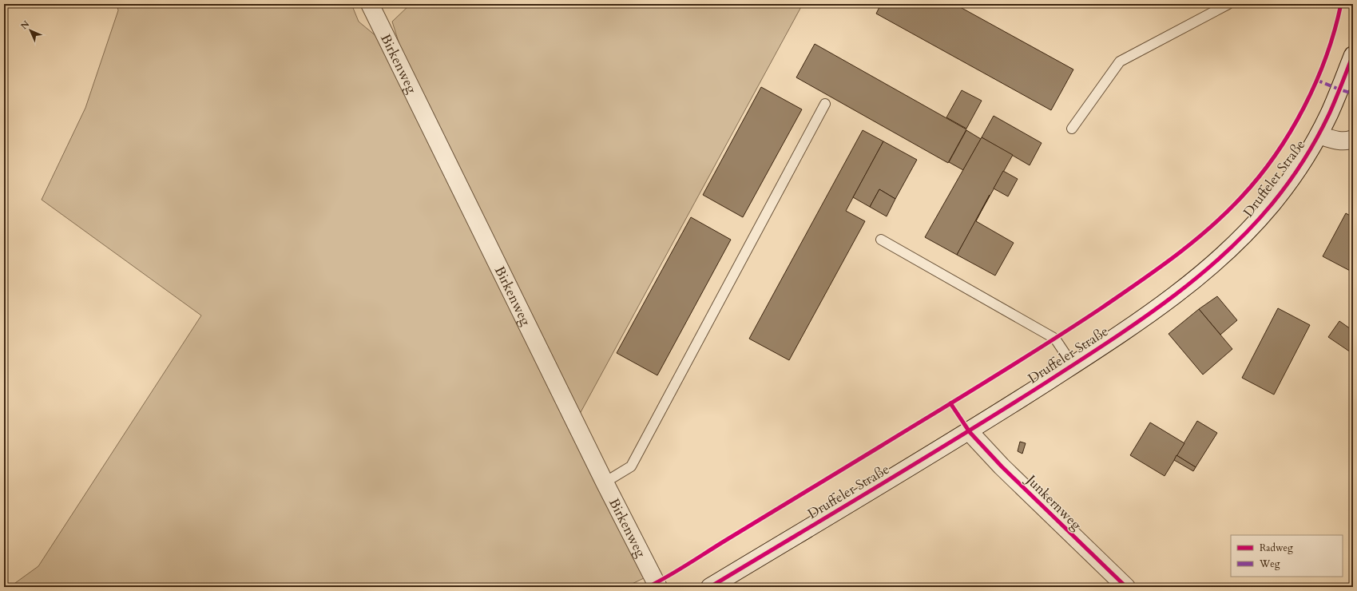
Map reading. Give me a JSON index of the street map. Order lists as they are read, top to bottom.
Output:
{
  "streets": {
    "street": ["Birkenweg", "Druffeler Straße", "Junkernweg"]
  },
  "crossings": [
    ["Druffeler Straße", "Junkernweg"]
  ],
  "legend": ["Radweg", "Weg"],
  "north": "top left"
}
